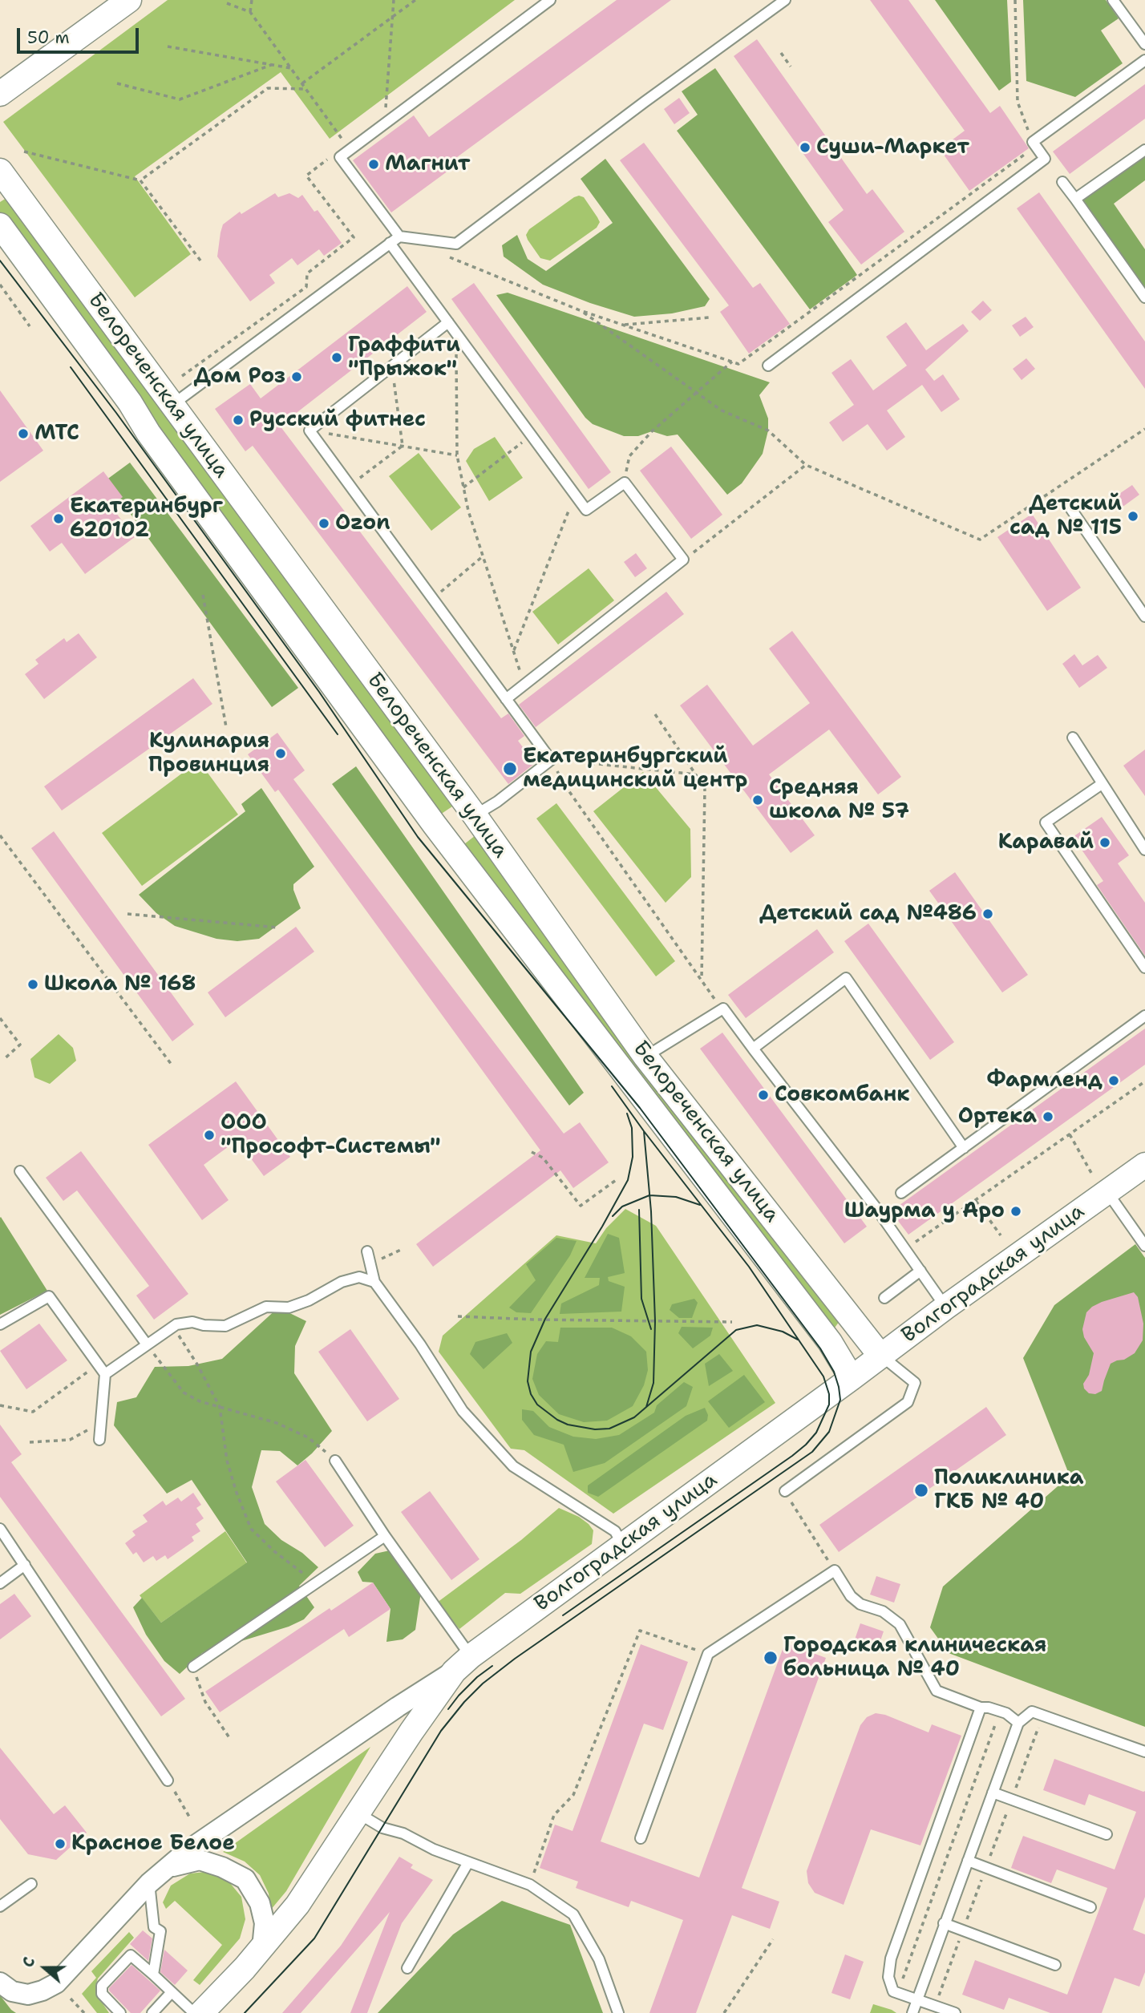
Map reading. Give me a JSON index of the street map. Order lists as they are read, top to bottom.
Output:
{
  "streets": {
    "street": ["Белореченская улица", "Волгоградская улица"]
  },
  "crossings": [
    ["Белореченская улица", "Волгоградская улица"]
  ],
  "places": [
    "Суши-Маркет",
    "Магнит",
    "Граффити \"Прыжок\"",
    "Дом Роз",
    "Русский фитнес",
    "МТС",
    "Детский сад № 115",
    "Екатеринбург 620102",
    "Ozon",
    "Кулинария Провинция",
    "Екатеринбургский медицинский центр",
    "Средняя школа № 57",
    "Каравай",
    "Детский сад №486",
    "Школа № 168",
    "Фармленд",
    "Совкомбанк",
    "Ортека",
    "ООО \"Прософт-Системы\"",
    "Шаурма у Аро",
    "Поликлиника ГКБ № 40",
    "Городская клиническая больница № 40",
    "Красное Белое"
  ],
  "scale_bar": "50 m",
  "north": "left"
}
